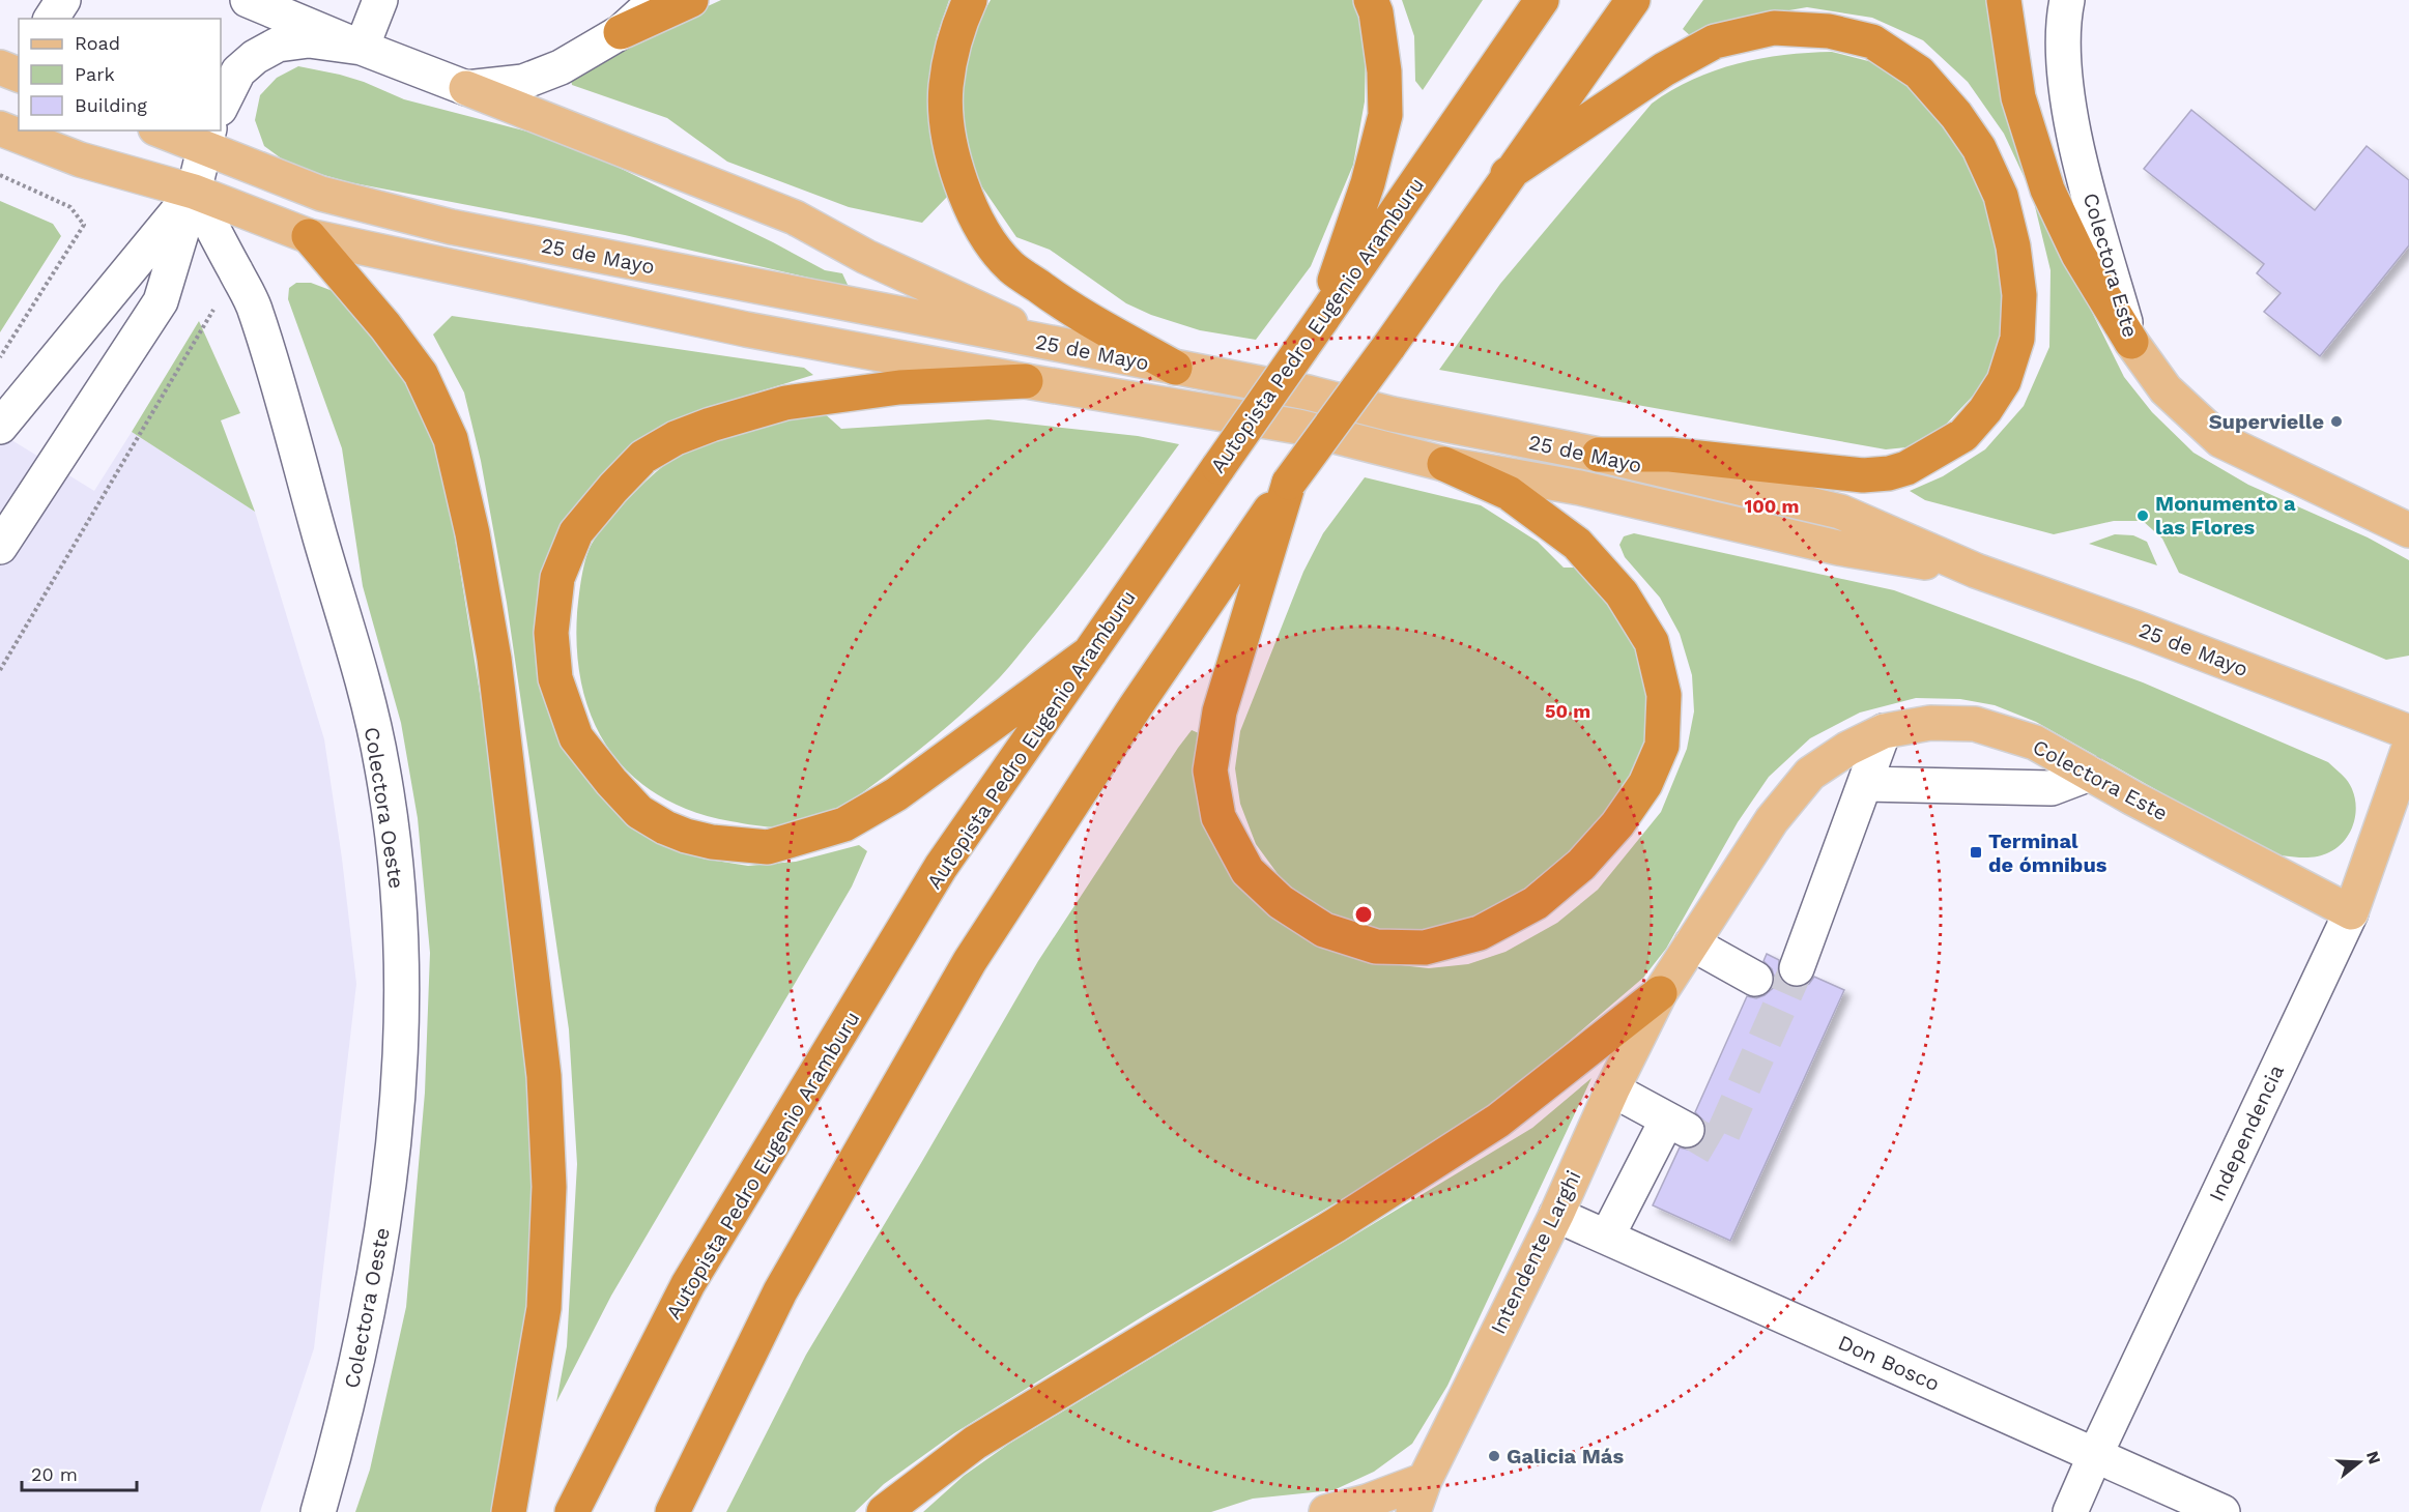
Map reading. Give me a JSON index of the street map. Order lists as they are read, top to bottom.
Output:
{
  "streets": {
    "highway": ["Autopista Pedro Eugenio Aramburu"],
    "main road": [
      "25 de Mayo",
      "Colectora Este",
      "Independencia",
      "Intendente Larghi"
    ],
    "street": ["Colectora Oeste", "Don Bosco"]
  },
  "crossings": [
    ["25 de Mayo", "Colectora Oeste"],
    ["Colectora Este", "Independencia"],
    ["Colectora Este", "Intendente Larghi"],
    ["Independencia", "Don Bosco"],
    ["Intendente Larghi", "Don Bosco"]
  ],
  "places": {
    "other": ["Supervielle", "Monumento a las Flores", "Galicia Más"],
    "transit": ["Terminal de ómnibus"]
  },
  "legend": ["Road", "Park", "Building"],
  "scale_bar": "20 m",
  "north": "right",
  "rings": ["100 m", "50 m"]
}
